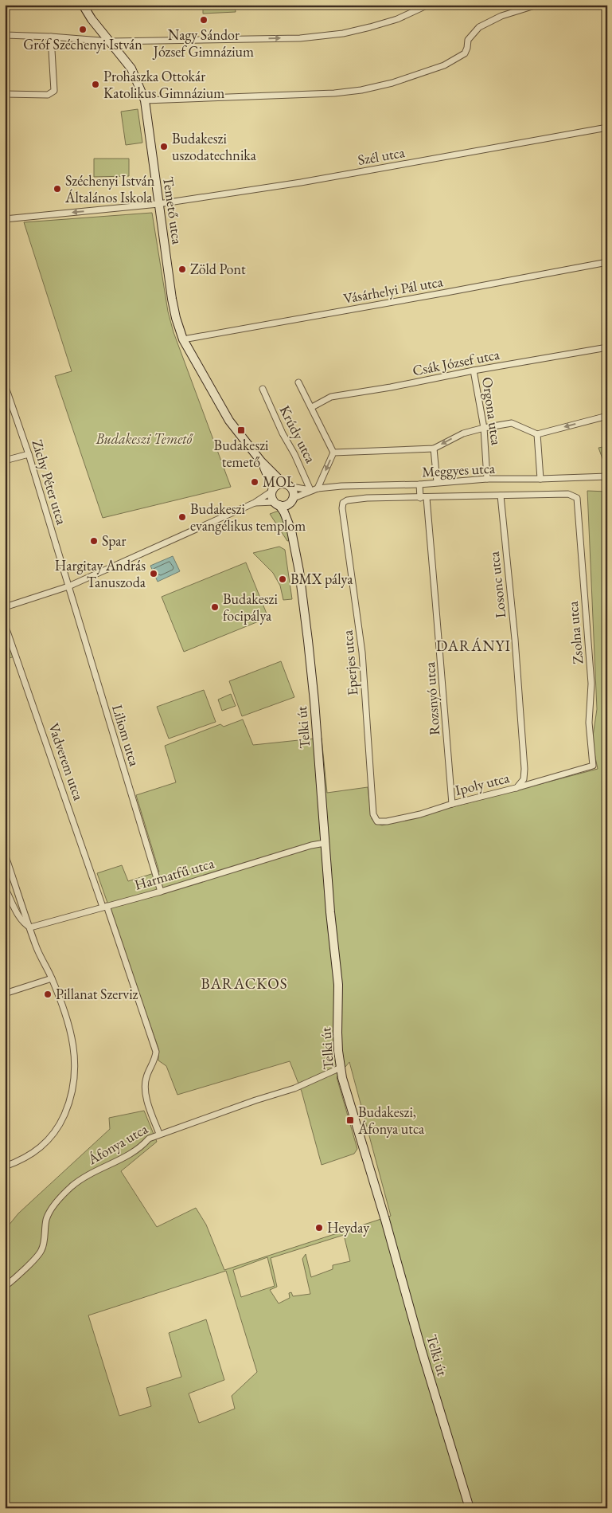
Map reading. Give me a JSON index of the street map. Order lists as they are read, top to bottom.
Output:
{
  "streets": {
    "main road": ["Temető utca", "Telki út"],
    "street": [
      "Szél utca",
      "Vásárhelyi Pál utca",
      "Csák József utca",
      "Orgona utca",
      "Krúdy utca",
      "Meggyes utca",
      "Zichy Péter utca",
      "Losonc utca",
      "Zsolna utca",
      "Eperjes utca",
      "Rozsnyó utca",
      "Liliom utca",
      "Vadverem utca",
      "Ipoly utca",
      "Harmatfű utca",
      "Áfonya utca"
    ]
  },
  "crossings": [
    ["Szél utca", "Temető utca"],
    ["Temető utca", "Vásárhelyi Pál utca"],
    ["Temető utca", "Meggyes utca"],
    ["Csák József utca", "Orgona utca"],
    ["Orgona utca", "Meggyes utca"],
    ["Krúdy utca", "Meggyes utca"],
    ["Meggyes utca", "Rozsnyó utca"],
    ["Zichy Péter utca", "Liliom utca"],
    ["Losonc utca", "Zsolna utca"],
    ["Losonc utca", "Ipoly utca"],
    ["Zsolna utca", "Ipoly utca"],
    ["Eperjes utca", "Rozsnyó utca"],
    ["Eperjes utca", "Ipoly utca"],
    ["Rozsnyó utca", "Ipoly utca"],
    ["Telki út", "Harmatfű utca"],
    ["Telki út", "Áfonya utca"],
    ["Liliom utca", "Harmatfű utca"],
    ["Vadverem utca", "Harmatfű utca"],
    ["Vadverem utca", "Áfonya utca"]
  ],
  "districts": ["DARÁNYI", "BARACKOS"],
  "parks": ["Budakeszi Temető"],
  "places": {
    "other": [
      "Nagy Sándor József Gimnázium",
      "Gróf Széchenyi István",
      "Prohászka Ottokár Katolikus Gimnázium",
      "Budakeszi uszodatechnika",
      "Széchenyi István Általános Iskola",
      "Zöld Pont",
      "MOL",
      "Budakeszi evangélikus templom",
      "Spar",
      "Hargitay András Tanuszoda",
      "BMX pálya",
      "Budakeszi focipálya",
      "Pillanat Szerviz",
      "Heyday"
    ],
    "transit": ["Budakeszi temető", "Budakeszi, Áfonya utca"]
  }
}
